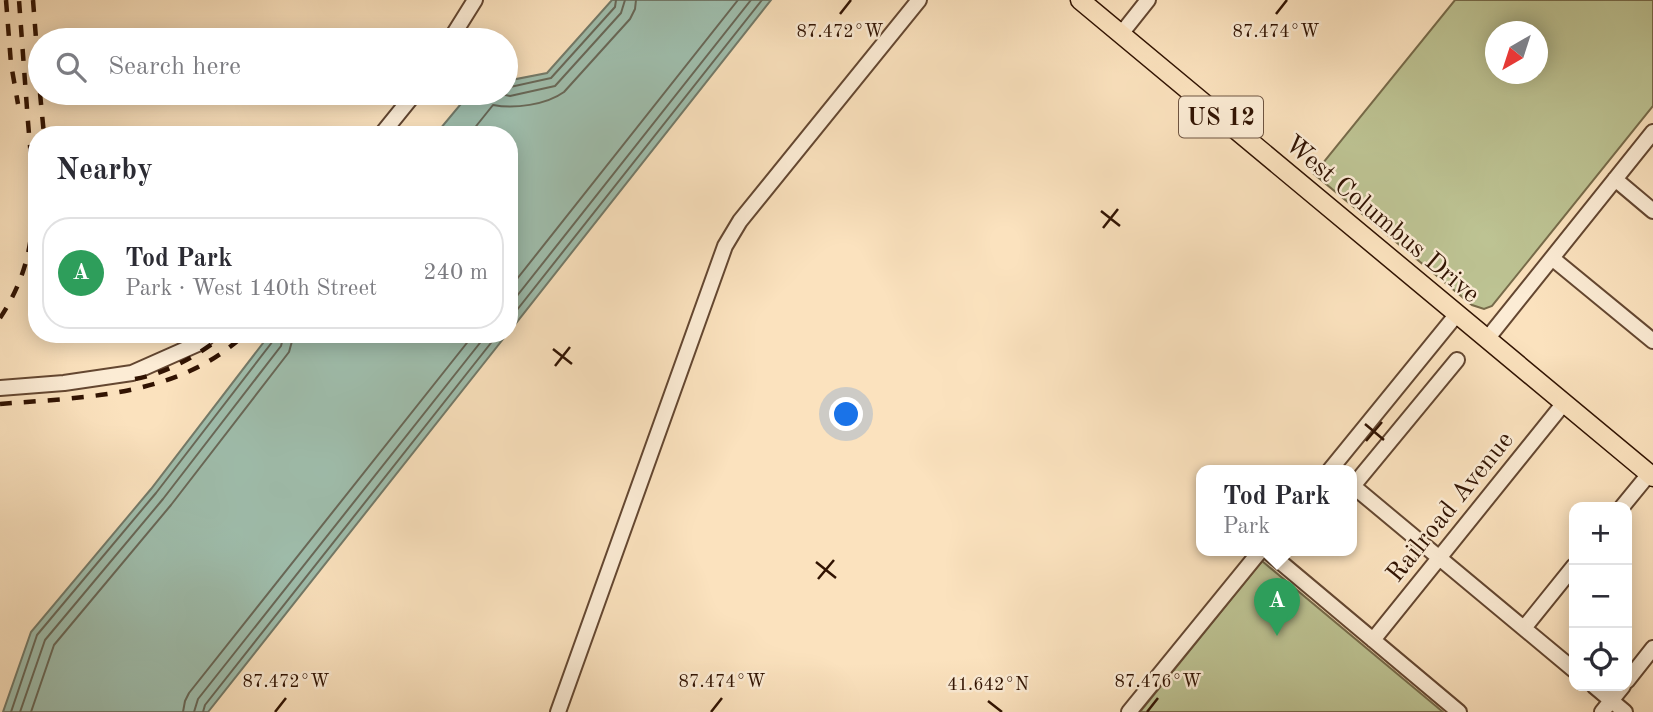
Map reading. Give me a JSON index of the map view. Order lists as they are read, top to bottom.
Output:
{
  "streets": {
    "main road": ["US 12", "West Columbus Drive"],
    "street": ["Railroad Avenue"]
  },
  "crossings": [
    ["West Columbus Drive", "Railroad Avenue"]
  ],
  "north": "bottom left",
  "page": {
    "search": "Search here",
    "heading": "Nearby",
    "list": [
      {
        "mark": "A",
        "name": "Tod Park",
        "note": "Park · West 140th Street",
        "value": "240 m"
      }
    ],
    "popup": ["Tod Park", "Park"],
    "map_buttons": ["+", "−"],
    "pins": "A"
  },
  "coordinates": [
    "87.472°W",
    "87.474°W",
    "87.476°W",
    "41.642°N"
  ]
}
